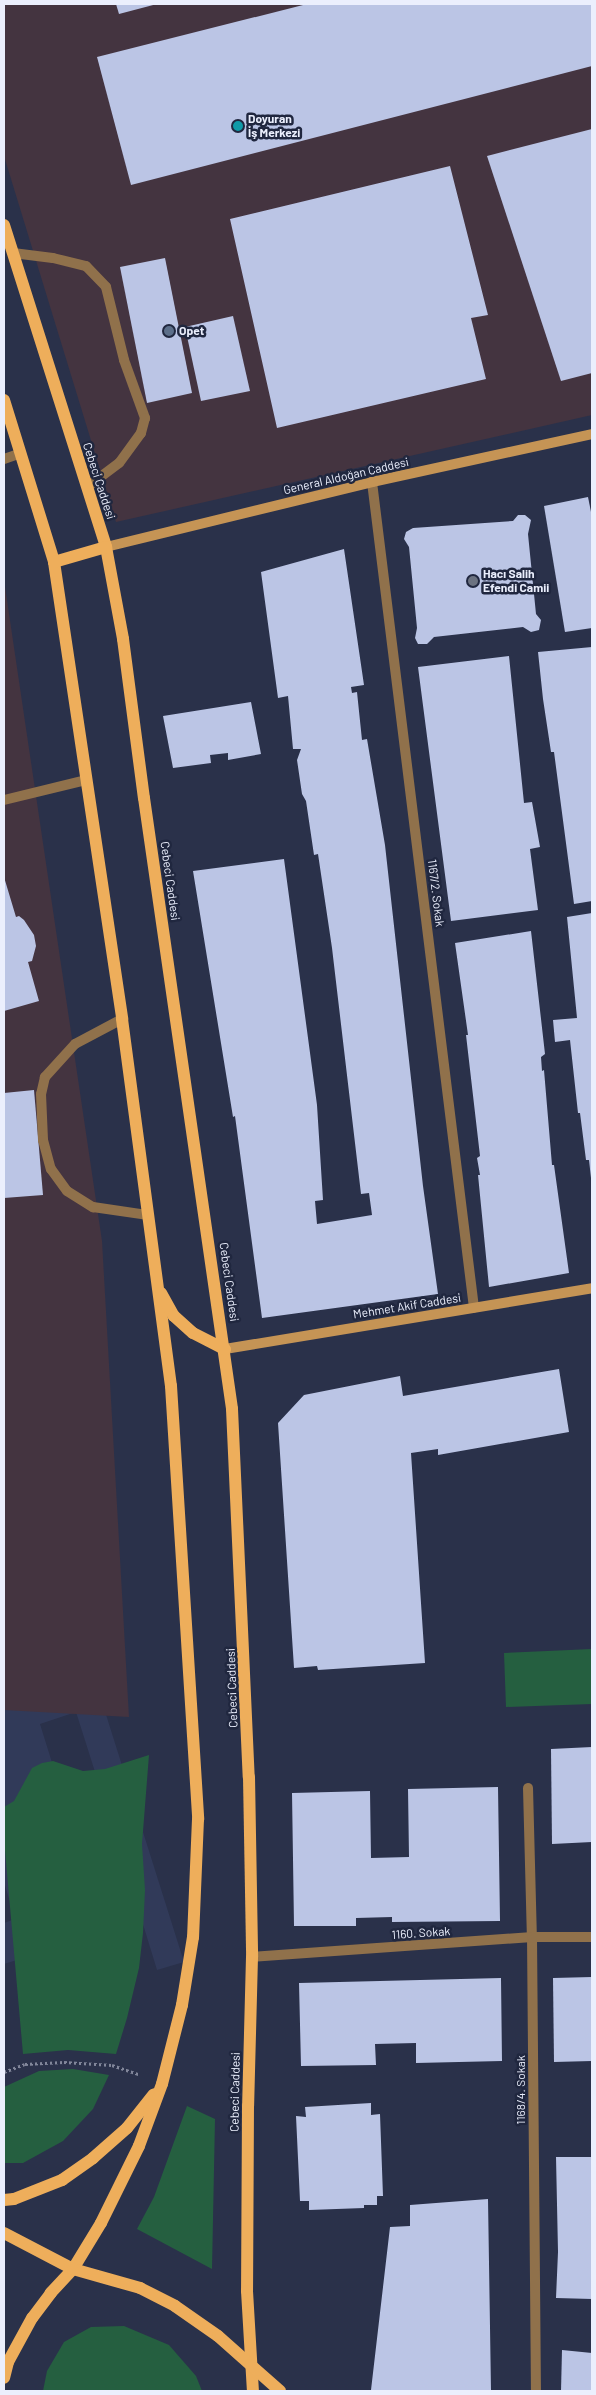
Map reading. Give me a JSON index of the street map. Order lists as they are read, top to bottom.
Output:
{
  "streets": {
    "main road": ["General Aldoğan Caddesi", "Cebeci Caddesi", "Mehmet Akif Caddesi"],
    "street": ["1167/2. Sokak", "1160. Sokak", "1168/4. Sokak"]
  },
  "crossings": [
    ["General Aldoğan Caddesi", "Cebeci Caddesi"],
    ["General Aldoğan Caddesi", "1167/2. Sokak"],
    ["Cebeci Caddesi", "Mehmet Akif Caddesi"],
    ["Cebeci Caddesi", "1160. Sokak"],
    ["1167/2. Sokak", "Mehmet Akif Caddesi"],
    ["1160. Sokak", "1168/4. Sokak"]
  ],
  "places": ["Doyuran İş Merkezi", "Opet", "Hacı Salih Efendi Camii"]
}
